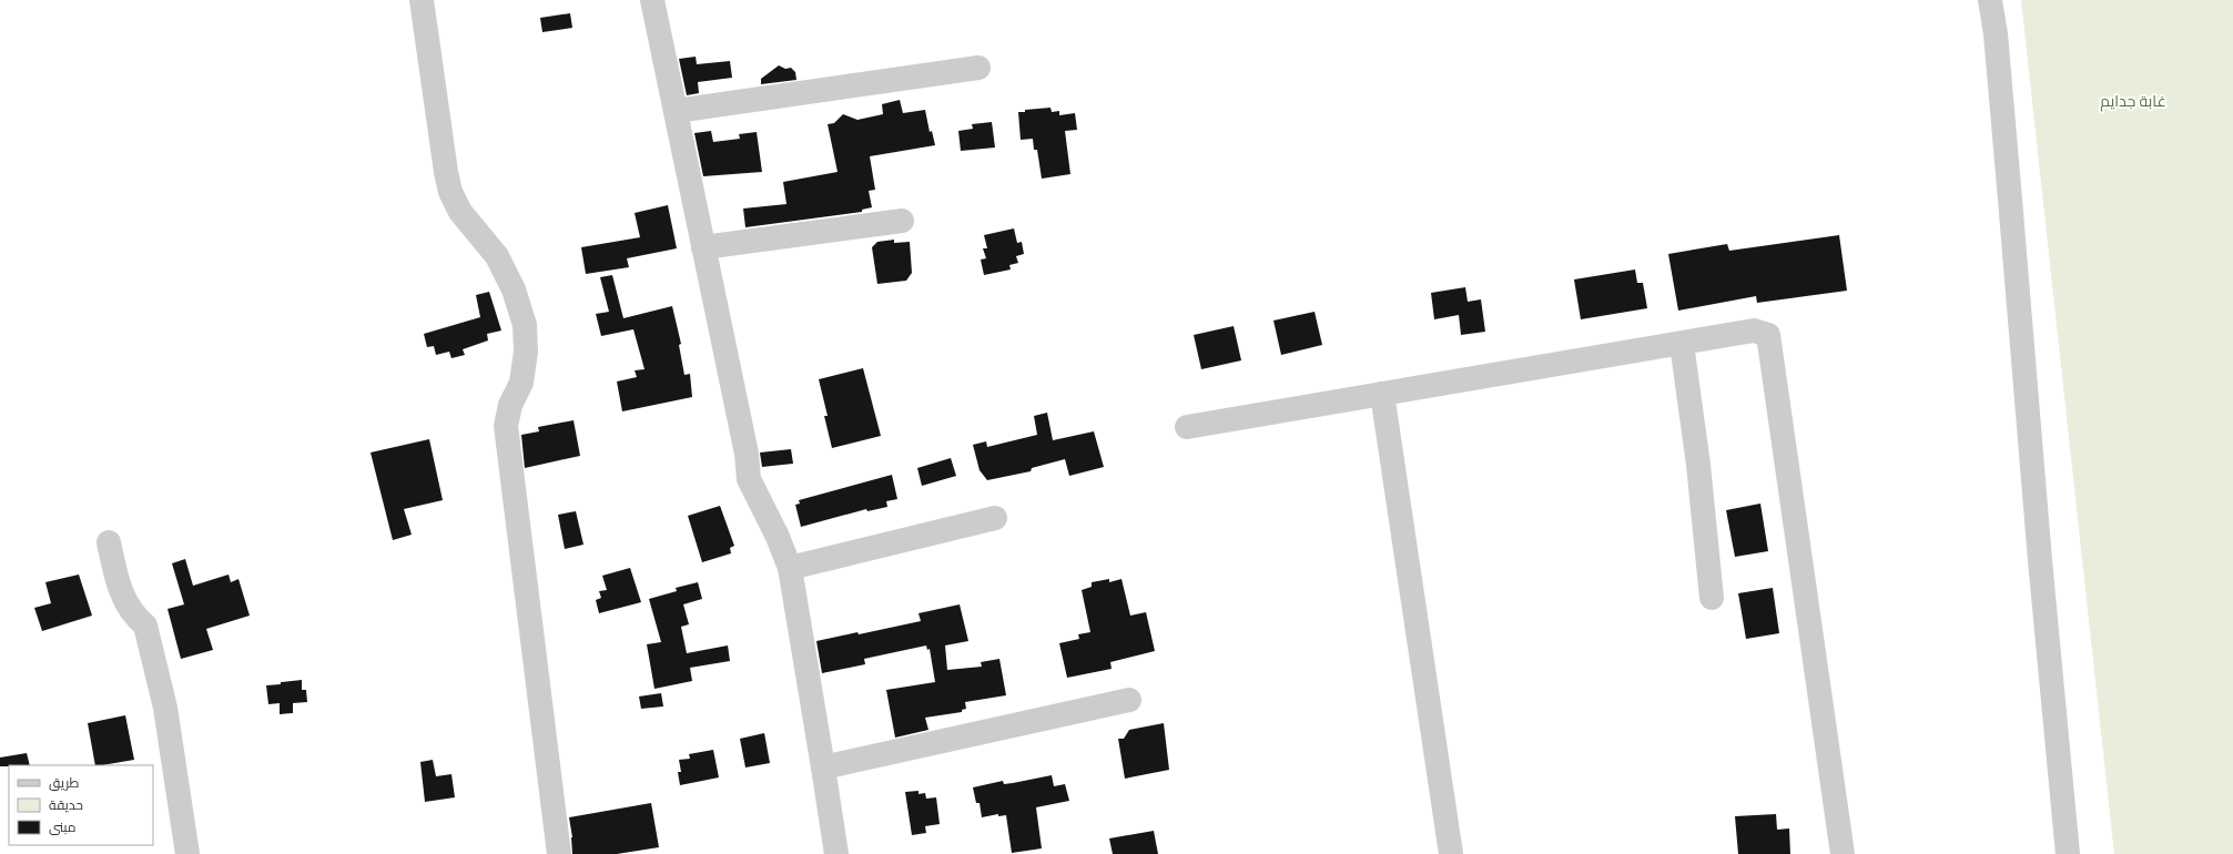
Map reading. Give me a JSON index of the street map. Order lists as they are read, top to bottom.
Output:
{
  "parks": ["غابة جدايم"],
  "legend": ["طريق", "حديقة", "مبنى"]
}
